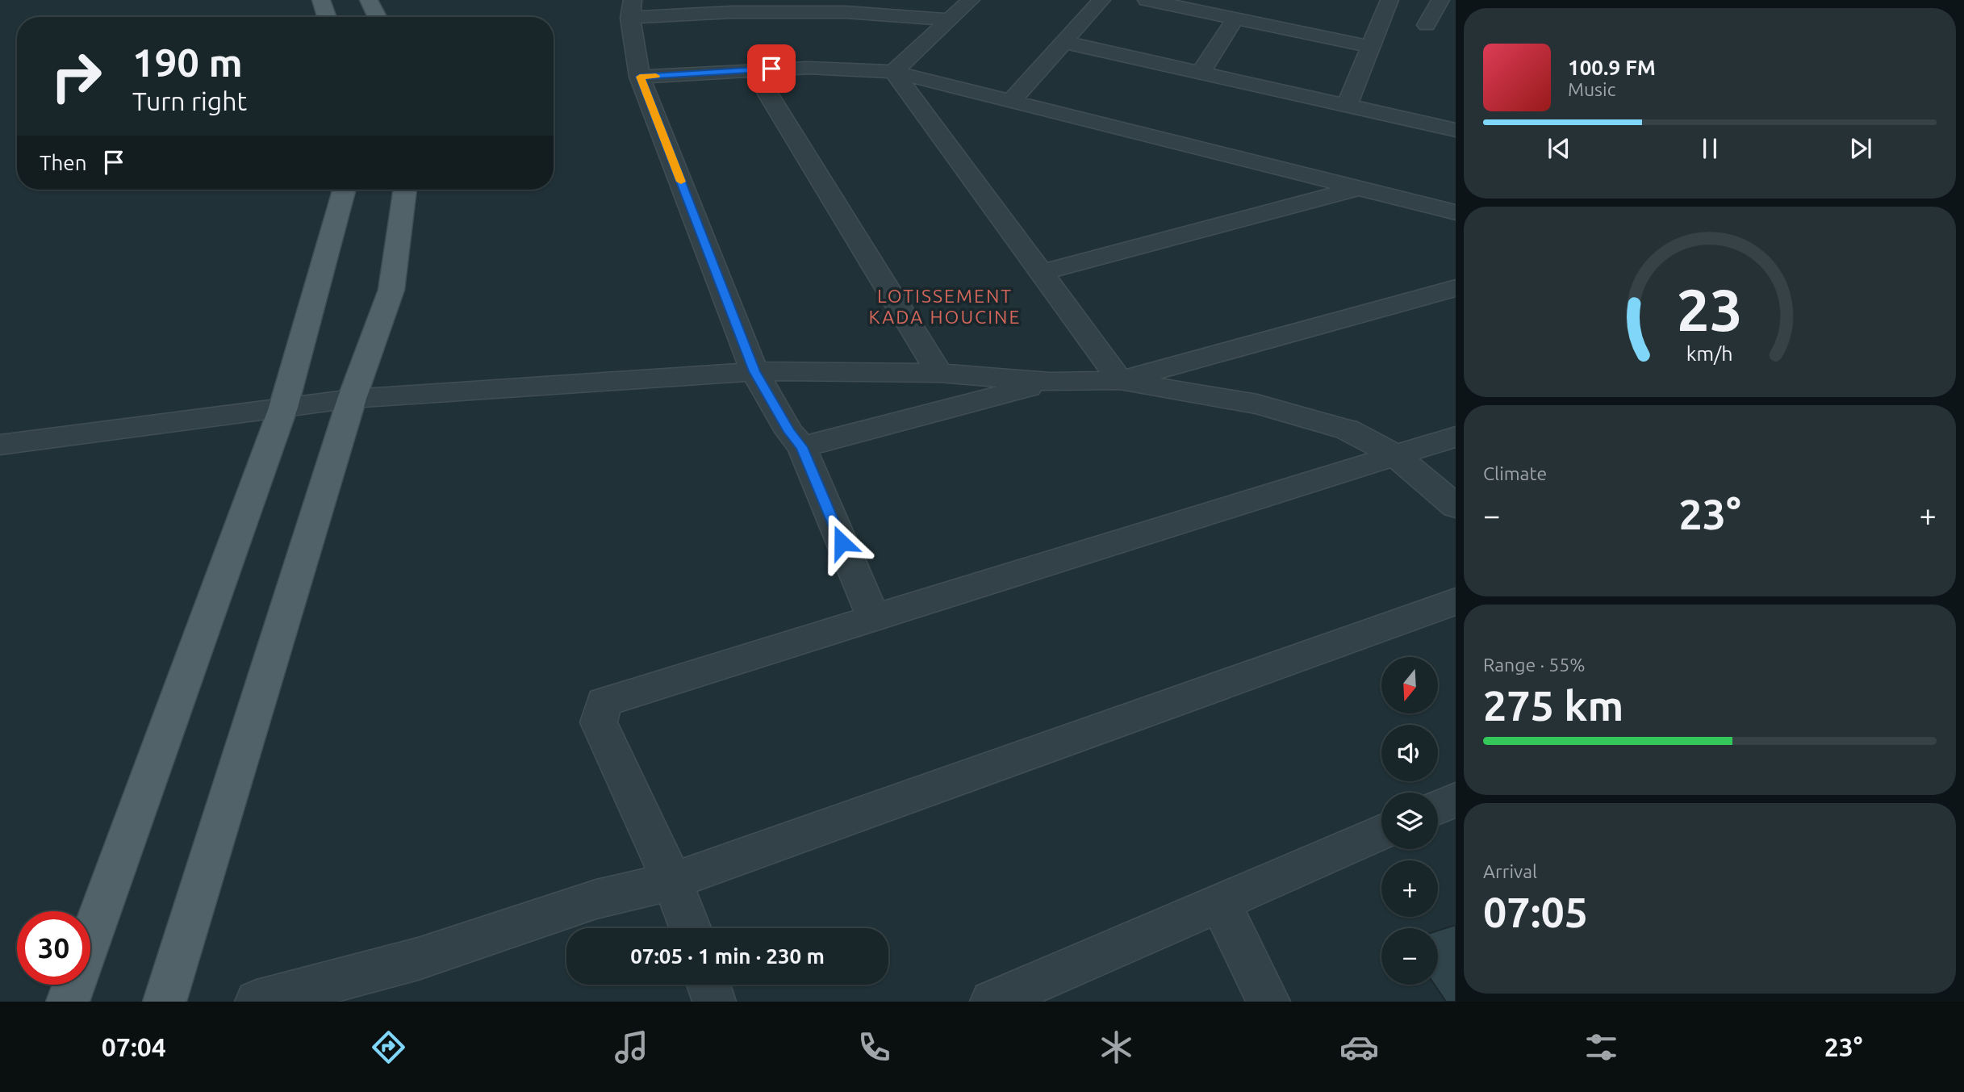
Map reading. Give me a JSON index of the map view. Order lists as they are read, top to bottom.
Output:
{
  "districts": ["LOTISSEMENT KADA HOUCINE"],
  "north": "bottom",
  "page": {
    "turn": ["190 m", "Turn right"],
    "song": ["100.9 FM", "Music"],
    "then": "Then",
    "tile": [
      "Climate",
      ["Range · 55%", "275 km"],
      ["Arrival", "07:05"]
    ],
    "heat": ["−", "23°", "+"],
    "map_buttons": ["+", "−"],
    "limit": "30",
    "trip": "07:05 · 1 min · 230 m",
    "tabs": ["07:04", "23°"],
    "gauge": ["23", "km/h"]
  }
}
